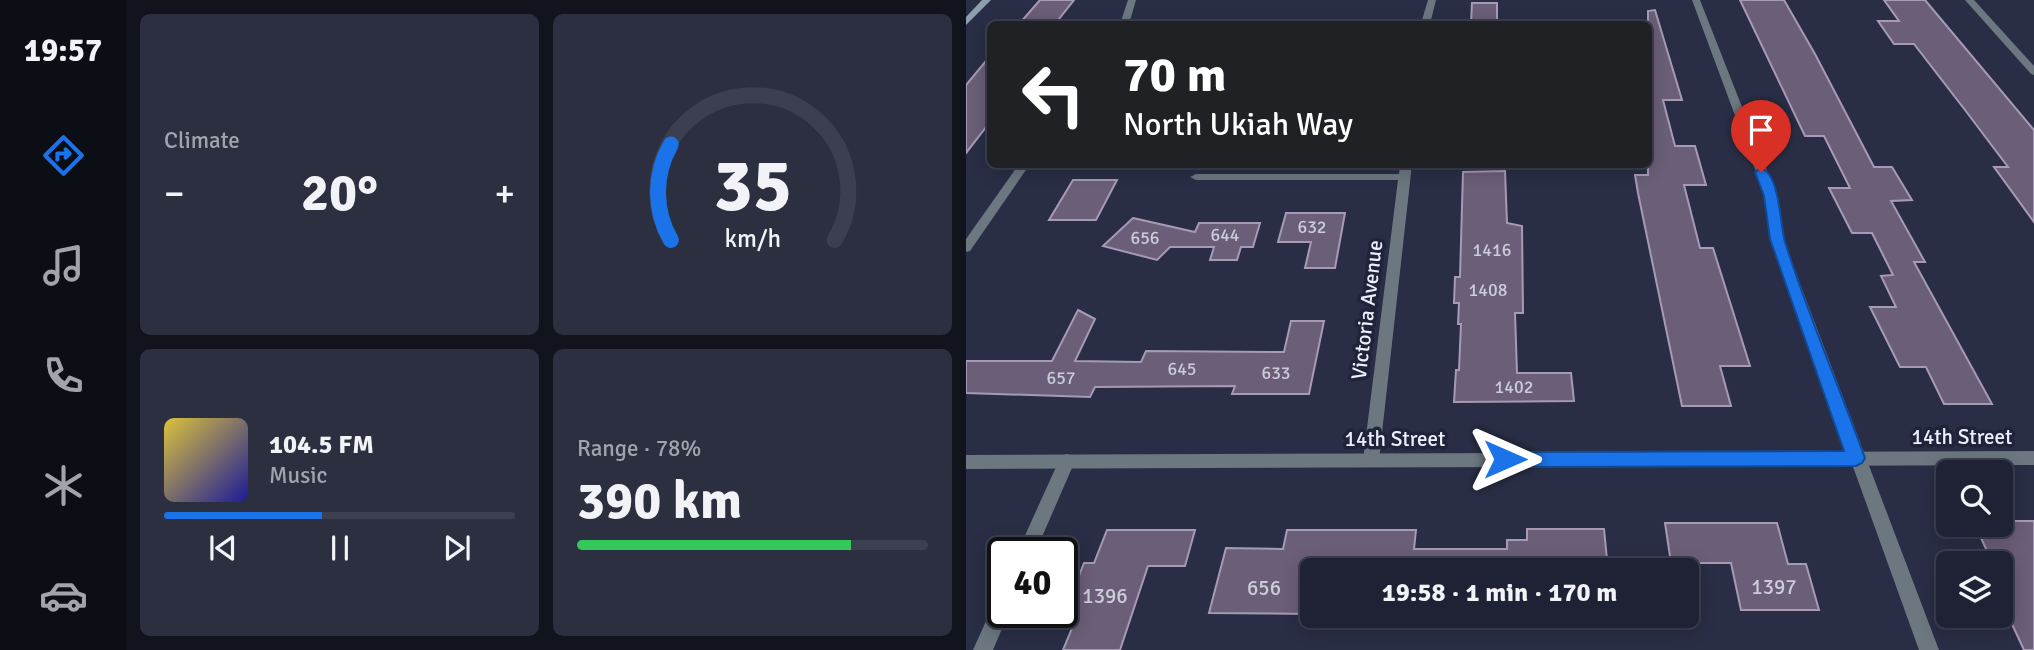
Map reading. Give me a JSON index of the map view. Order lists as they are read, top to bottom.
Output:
{
  "streets": {
    "street": ["Victoria Avenue", "14th Street"]
  },
  "crossings": [
    ["Victoria Avenue", "14th Street"]
  ],
  "house_numbers": [
    "632",
    "644",
    "656",
    "1416",
    "1408",
    "645",
    "633",
    "657",
    "1402",
    "1397",
    "656",
    "1396"
  ],
  "page": {
    "tabs": "19:57",
    "tile": [
      "Climate",
      ["Range · 78%", "390 km"]
    ],
    "turn": ["70 m", "North Ukiah Way"],
    "heat": ["−", "20°", "+"],
    "song": ["104.5 FM", "Music"],
    "limit": "40",
    "trip": "19:58 · 1 min · 170 m",
    "gauge": ["35", "km/h"]
  }
}
